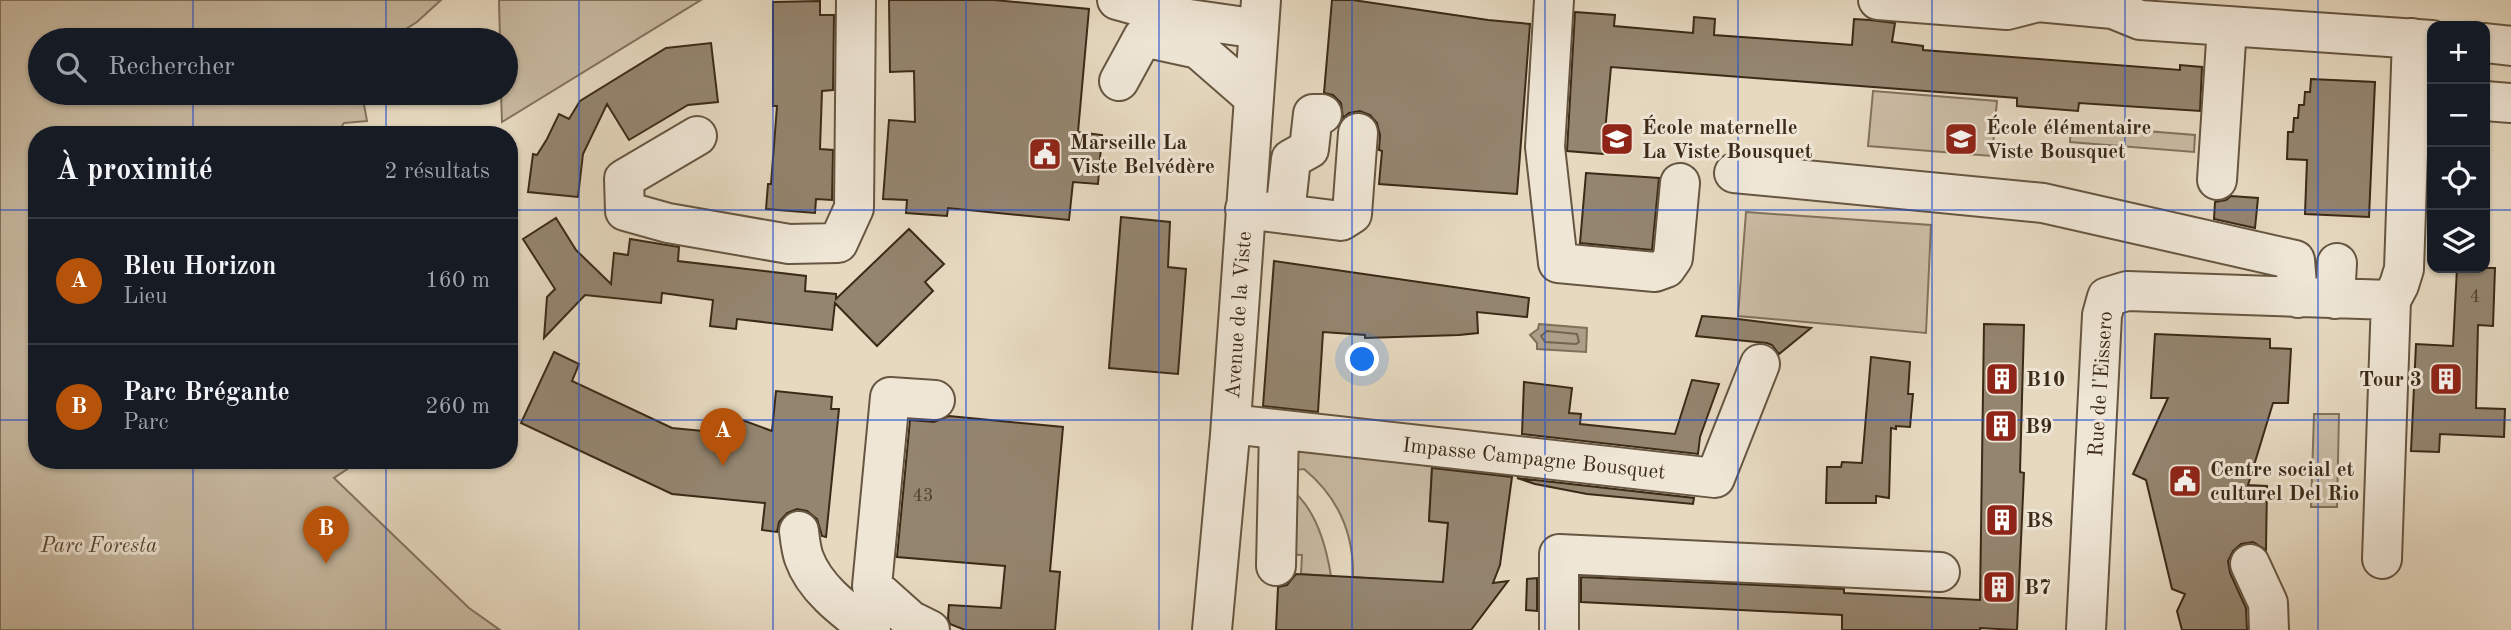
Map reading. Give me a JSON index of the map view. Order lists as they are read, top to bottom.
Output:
{
  "streets": {
    "street": ["Avenue de la Viste", "Rue de l'Eissero", "Impasse Campagne Bousquet"]
  },
  "crossings": [
    ["Avenue de la Viste", "Impasse Campagne Bousquet"]
  ],
  "parks": ["Parc Foresta"],
  "places": {
    "school or university": ["École maternelle La Viste Bousquet", "École élémentaire Viste Bousquet"],
    "public building": ["Marseille La Viste Belvédère", "Centre social et culturel Del Rio"],
    "building": [
      "B10",
      "Tour 3",
      "B9",
      "B8",
      "B7"
    ]
  },
  "house_numbers": ["4", "43"],
  "page": {
    "map_buttons": ["+", "−"],
    "search": "Rechercher",
    "heading": ["À proximité", "2 résultats"],
    "list": [
      {
        "mark": "A",
        "name": "Bleu Horizon",
        "note": "Lieu",
        "value": "160 m"
      },
      {
        "mark": "B",
        "name": "Parc Brégante",
        "note": "Parc",
        "value": "260 m"
      }
    ],
    "pins": ["A", "B"]
  }
}
